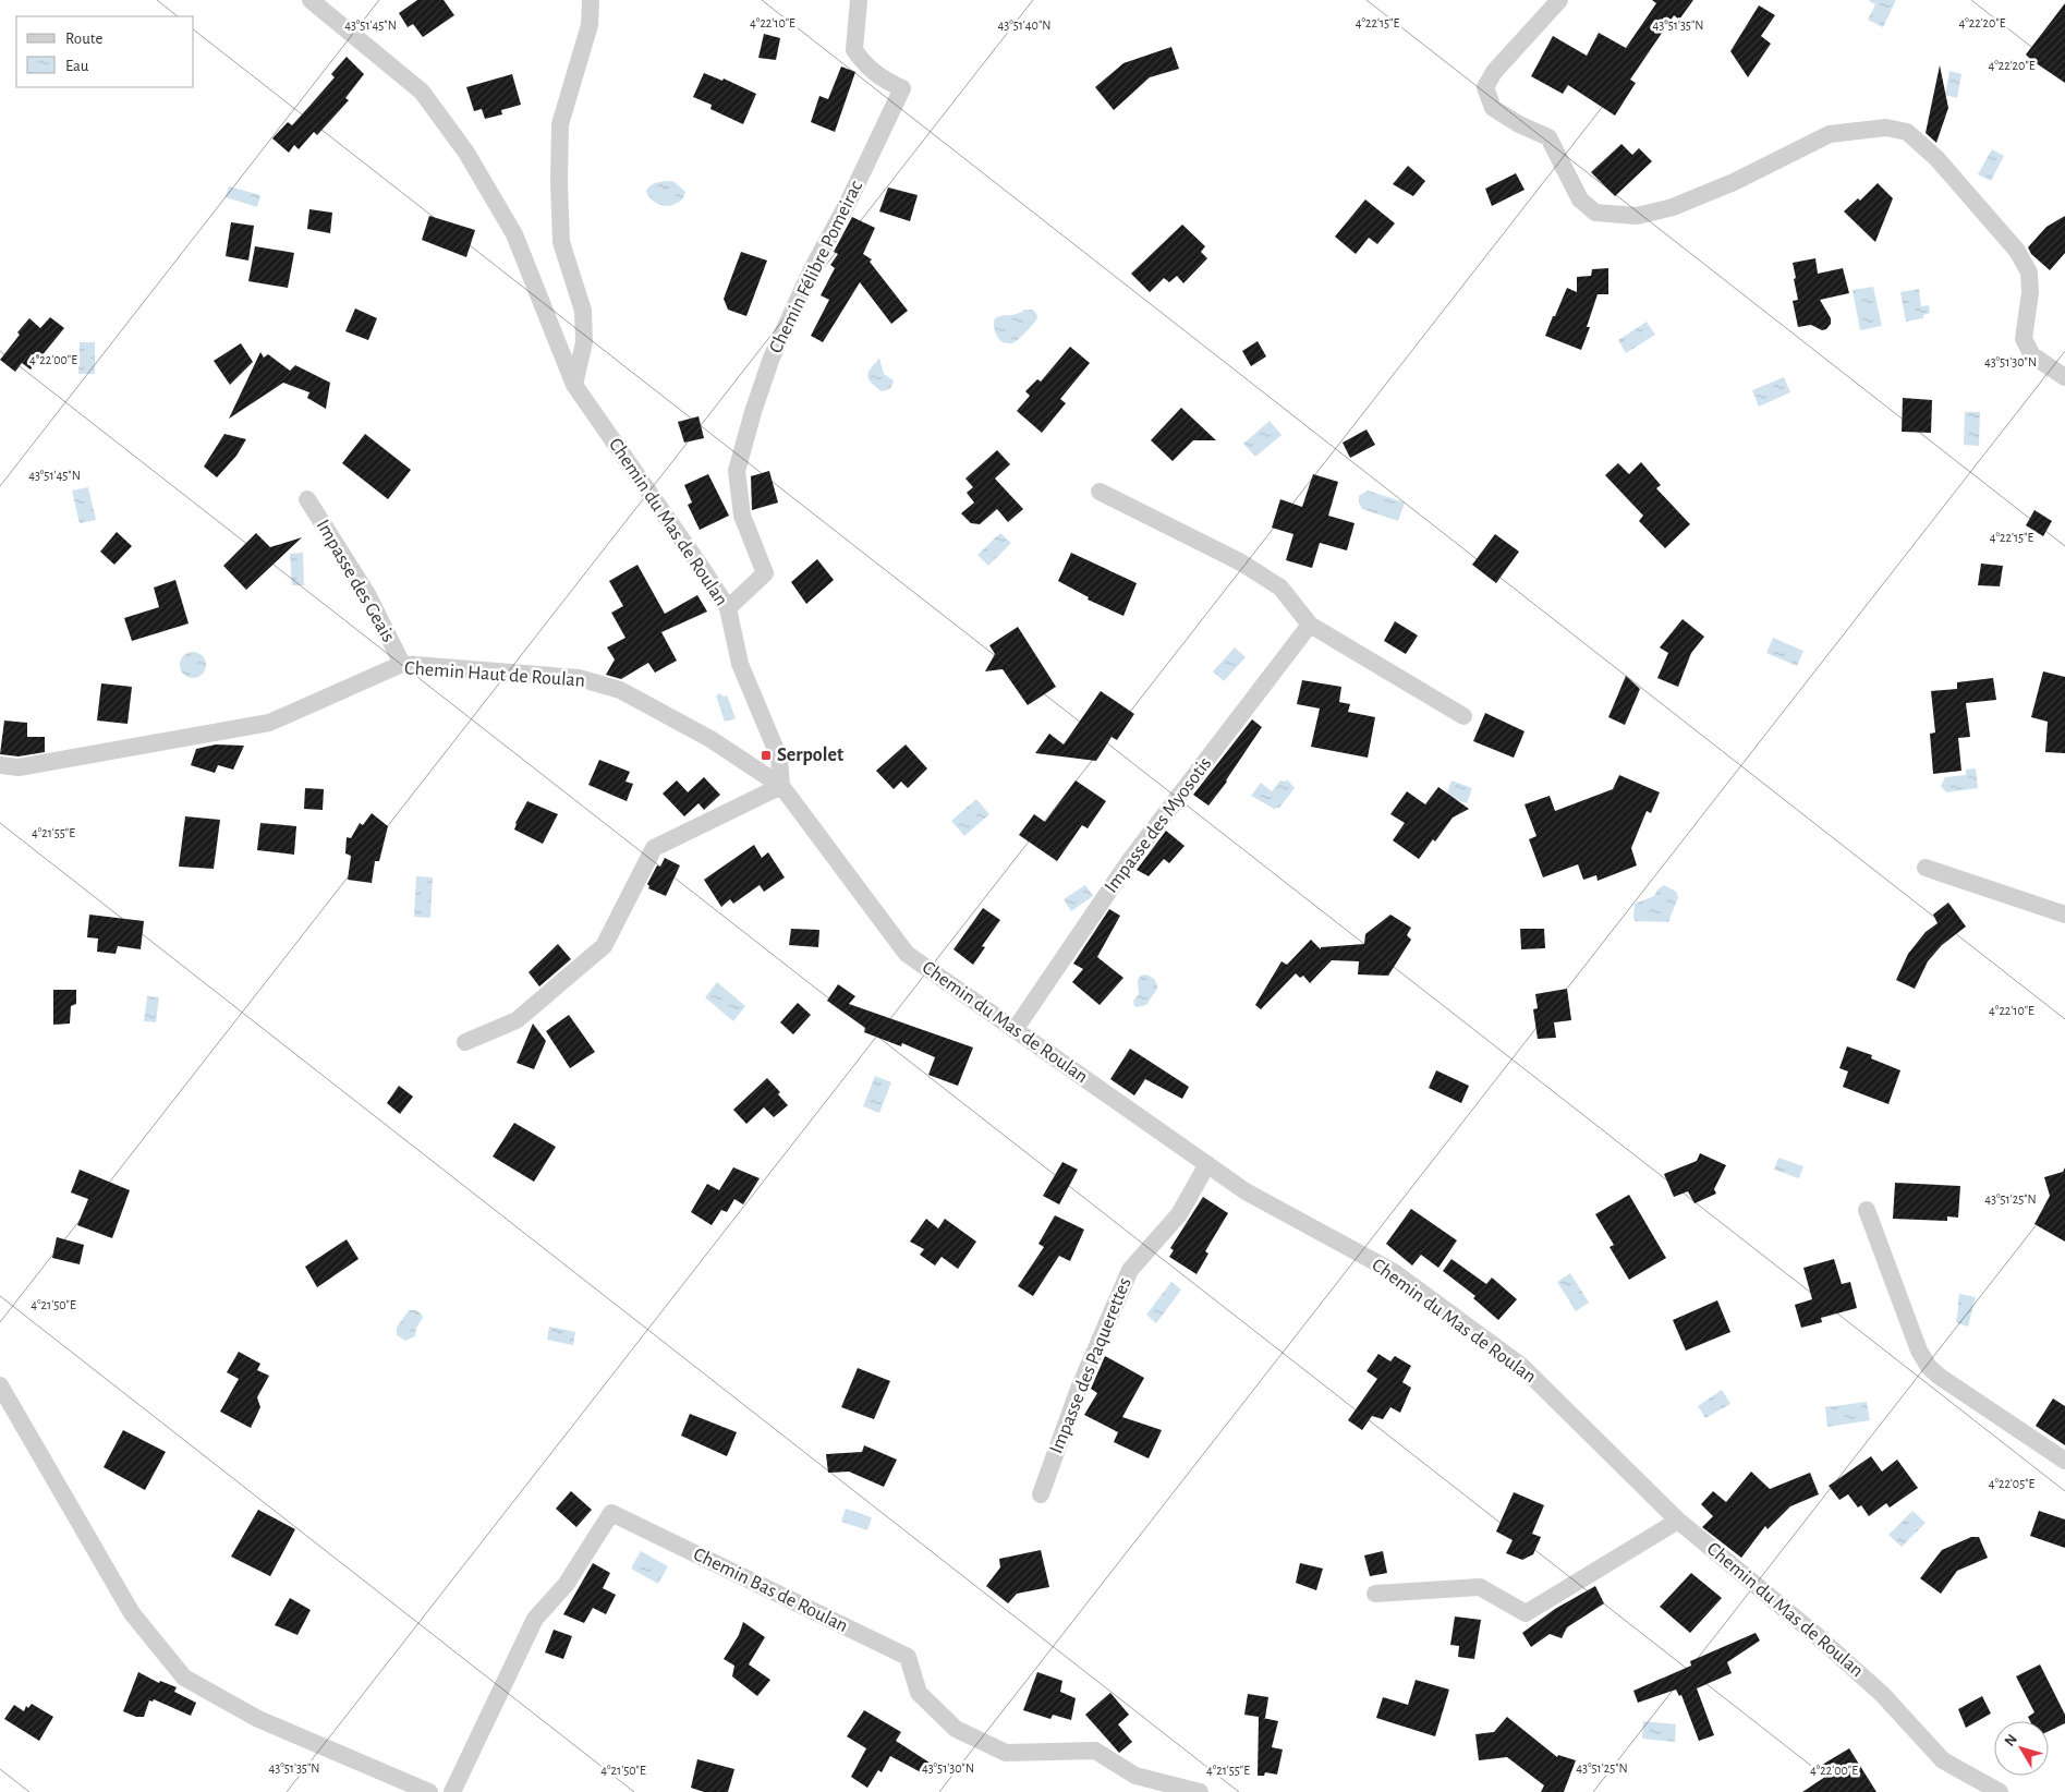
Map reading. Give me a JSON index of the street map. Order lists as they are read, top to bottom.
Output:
{
  "streets": {
    "street": [
      "Chemin Félibre Pomeirac",
      "Chemin du Mas de Roulan",
      "Impasse des Geais",
      "Chemin Haut de Roulan",
      "Impasse des Myosotis",
      "Impasse des Paquerettes",
      "Chemin Bas de Roulan"
    ]
  },
  "crossings": [
    ["Chemin Félibre Pomeirac", "Chemin du Mas de Roulan"],
    ["Chemin du Mas de Roulan", "Chemin Haut de Roulan"],
    ["Chemin du Mas de Roulan", "Impasse des Myosotis"],
    ["Chemin du Mas de Roulan", "Impasse des Paquerettes"],
    ["Impasse des Geais", "Chemin Haut de Roulan"]
  ],
  "places": {
    "transit": ["Serpolet"]
  },
  "legend": ["Route", "Eau"],
  "north": "top left",
  "coordinates": [
    "4°22'10\"E",
    "4°22'15\"E",
    "4°22'20\"E",
    "43°51'45\"N",
    "43°51'40\"N",
    "43°51'35\"N",
    "4°22'00\"E",
    "43°51'30\"N",
    "4°21'55\"E",
    "43°51'25\"N",
    "4°21'50\"E",
    "4°22'05\"E"
  ]
}
